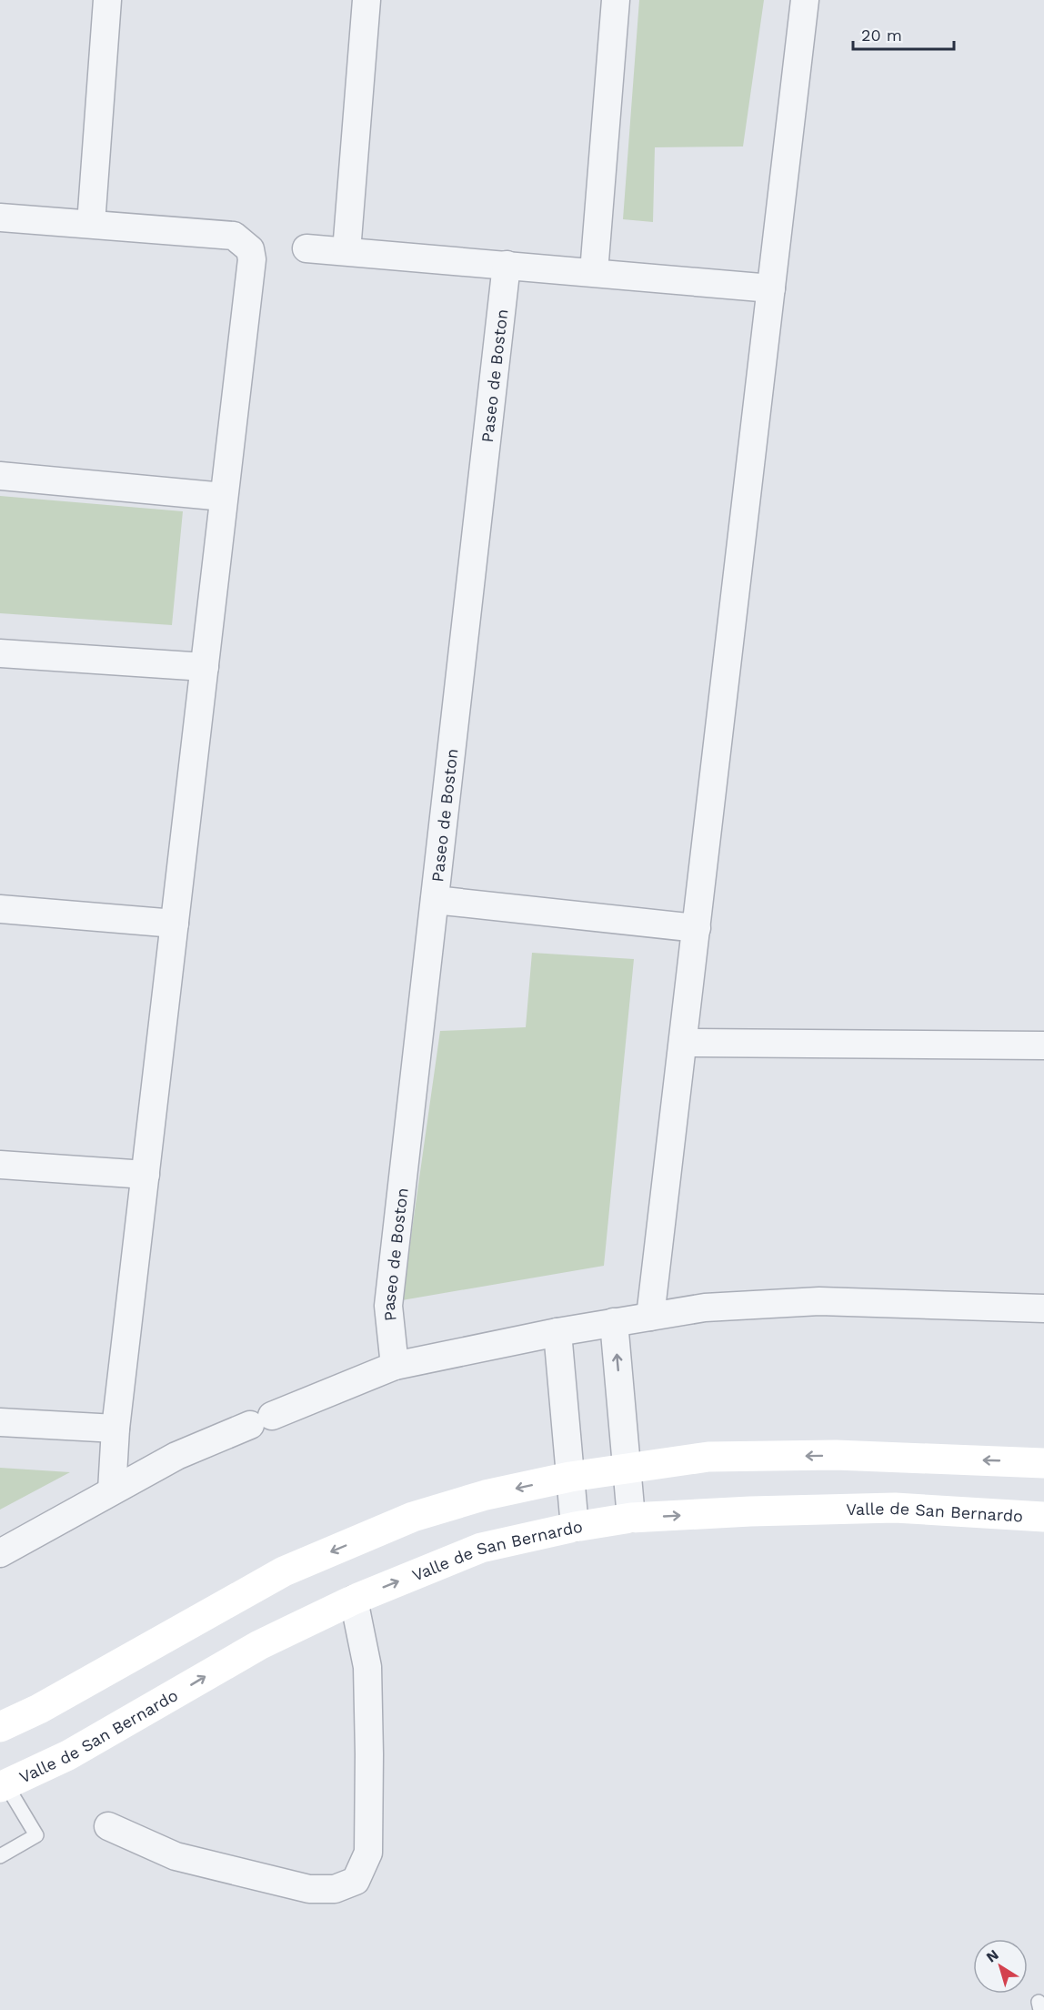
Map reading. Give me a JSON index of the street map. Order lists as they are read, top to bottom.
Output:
{
  "streets": {
    "street": ["Paseo de Boston", "Valle de San Bernardo"]
  },
  "scale_bar": "20 m",
  "north": "top left"
}
